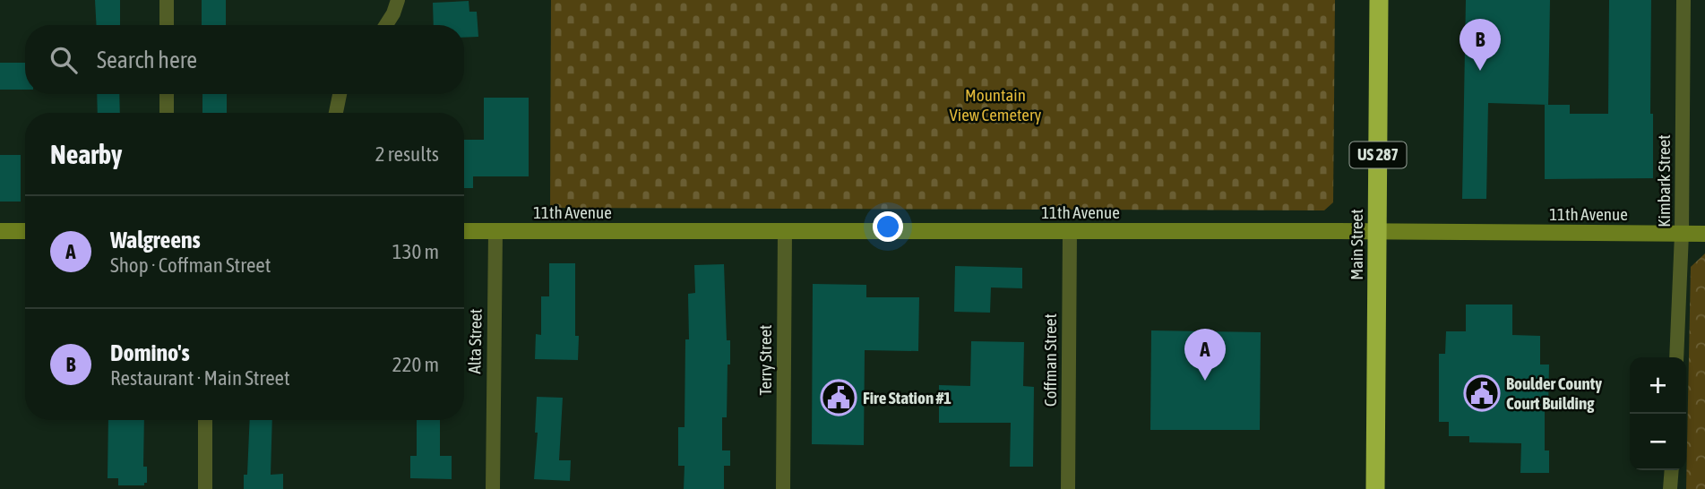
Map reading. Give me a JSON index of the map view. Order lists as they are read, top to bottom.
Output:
{
  "streets": {
    "highway": ["US 287", "Main Street"],
    "street": [
      "Kimbark Street",
      "11th Avenue",
      "Alta Street",
      "Terry Street",
      "Coffman Street"
    ]
  },
  "crossings": [
    ["Kimbark Street", "11th Avenue"],
    ["11th Avenue", "Main Street"],
    ["11th Avenue", "Alta Street"],
    ["11th Avenue", "Terry Street"],
    ["11th Avenue", "Coffman Street"]
  ],
  "parks": ["Mountain View Cemetery"],
  "places": {
    "public building": ["Boulder County Court Building", "Fire Station #1"]
  },
  "page": {
    "pins": ["B", "A"],
    "search": "Search here",
    "heading": ["Nearby", "2 results"],
    "list": [
      {
        "mark": "A",
        "name": "Walgreens",
        "note": "Shop · Coffman Street",
        "value": "130 m"
      },
      {
        "mark": "B",
        "name": "Domino's",
        "note": "Restaurant · Main Street",
        "value": "220 m"
      }
    ],
    "map_buttons": ["+", "−"]
  }
}
